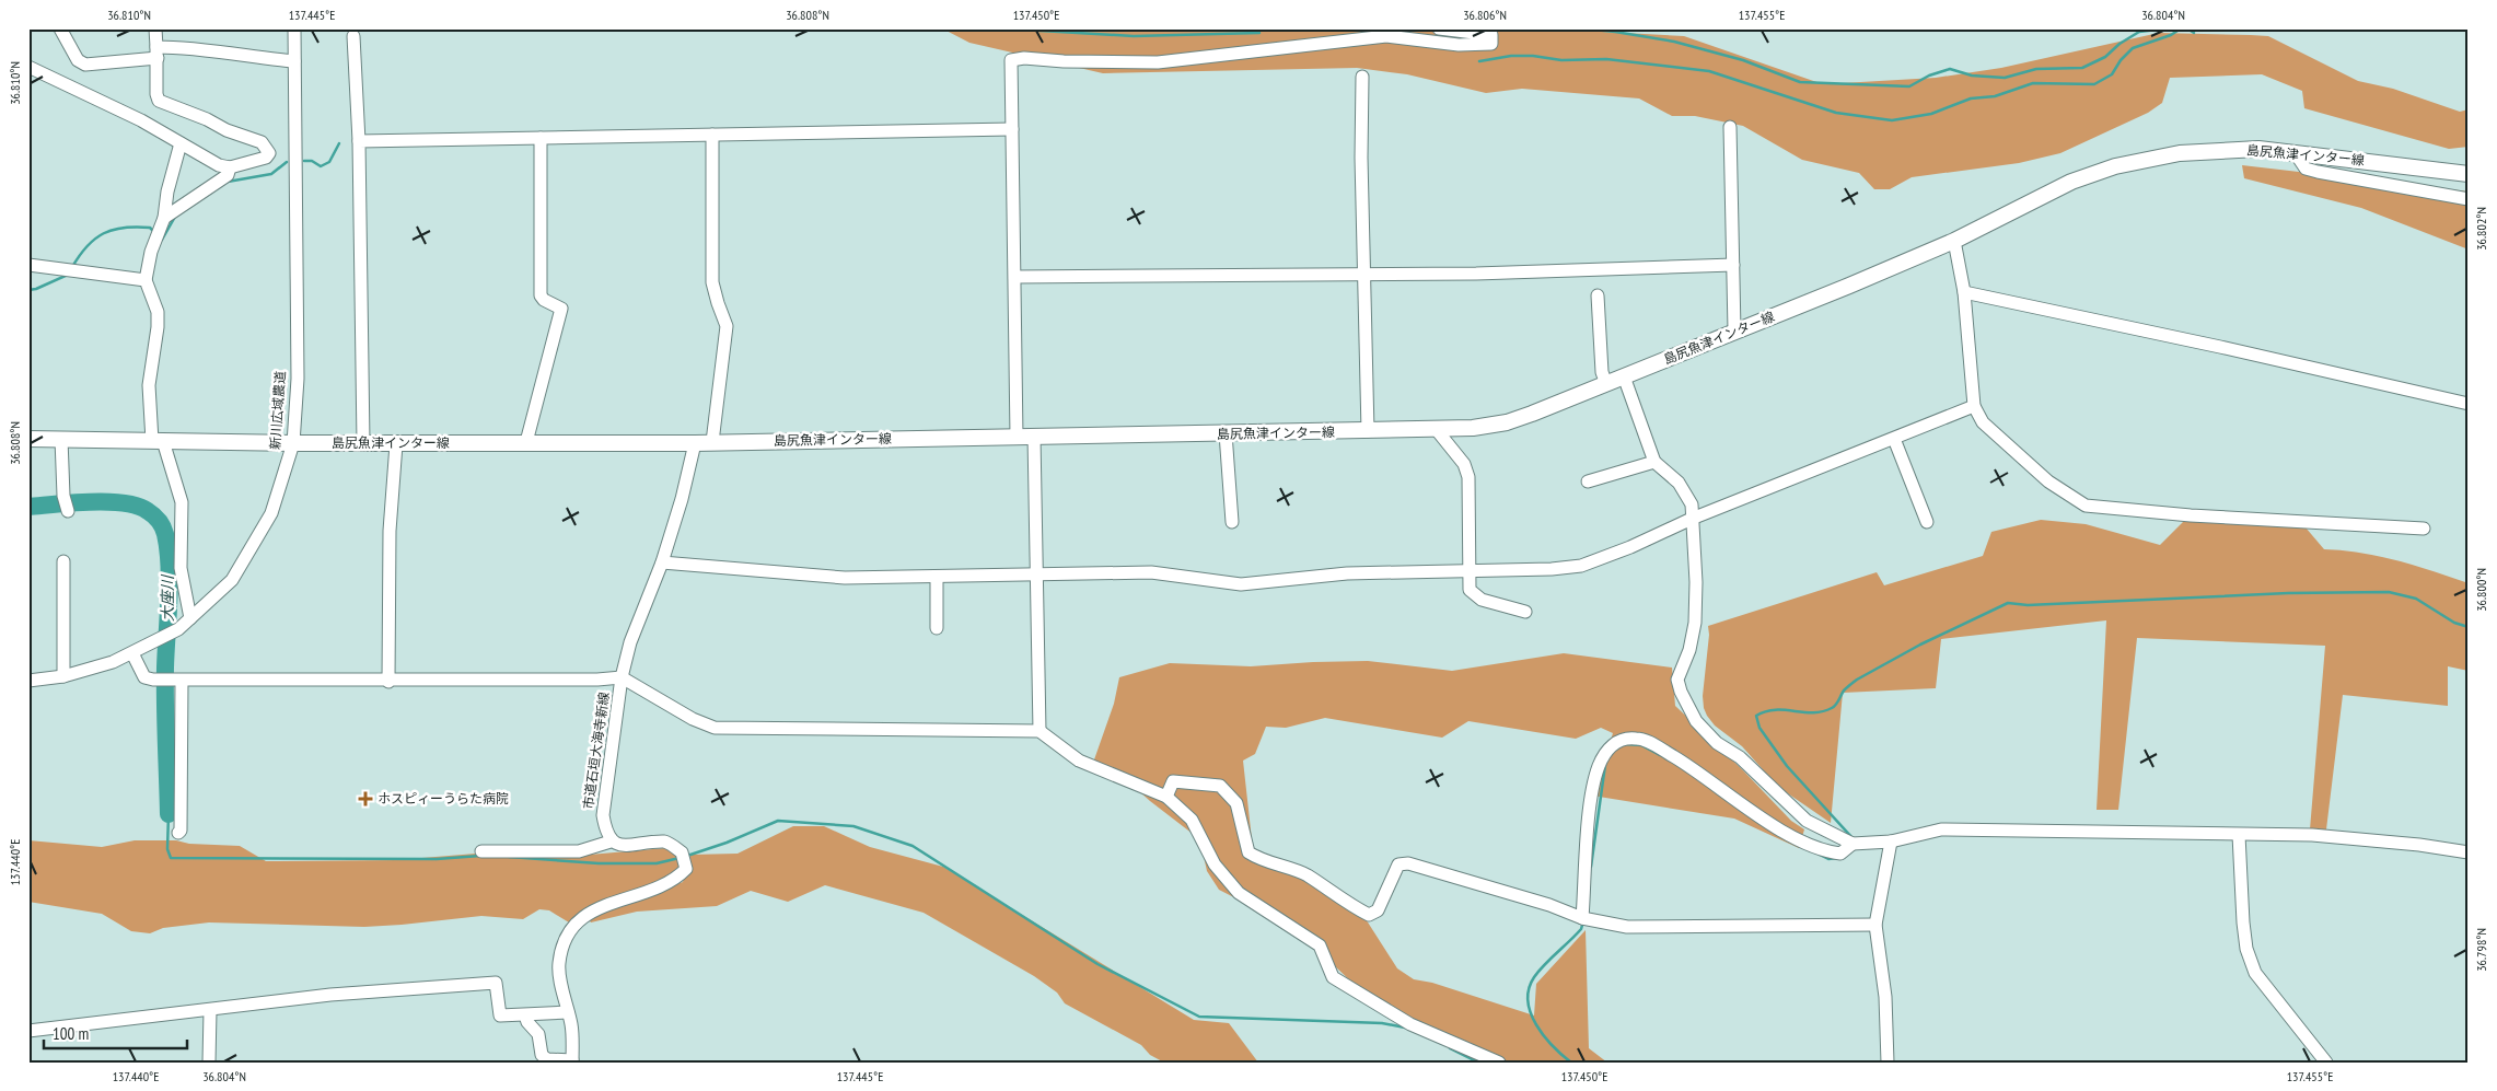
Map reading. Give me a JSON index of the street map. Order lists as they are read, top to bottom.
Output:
{
  "streets": {
    "main road": ["島尻魚津インター線"],
    "street": ["新川広域農道", "市道石垣大海寺新線"]
  },
  "crossings": [
    ["島尻魚津インター線", "新川広域農道"],
    ["島尻魚津インター線", "市道石垣大海寺新線"]
  ],
  "water": ["大座川"],
  "places": {
    "health": ["ホスピィーうらた病院"]
  },
  "scale_bar": "100 m",
  "coordinates": [
    "36.810°N",
    "137.445°E",
    "36.808°N",
    "137.450°E",
    "36.806°N",
    "137.455°E",
    "36.804°N",
    "36.802°N",
    "36.800°N",
    "137.440°E",
    "36.798°N"
  ]
}
